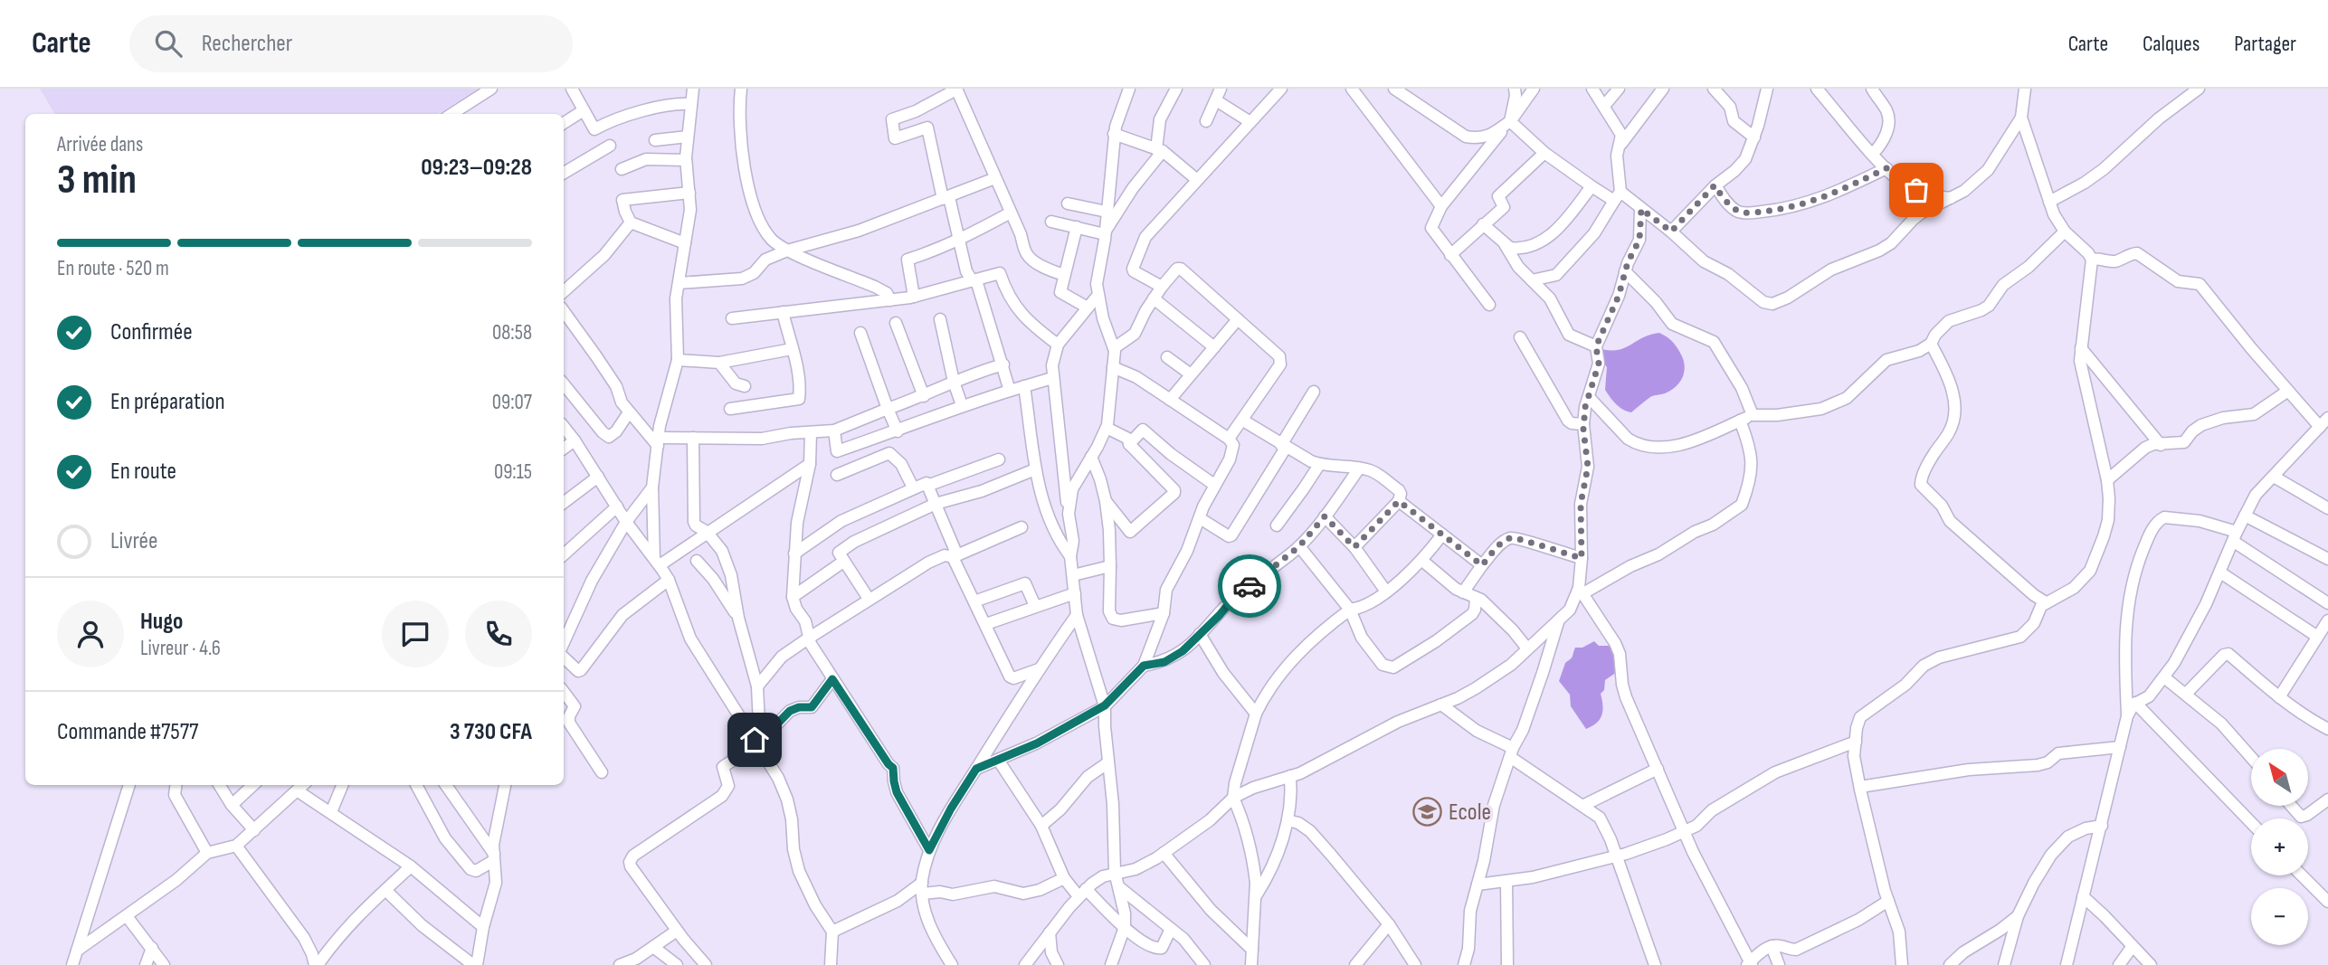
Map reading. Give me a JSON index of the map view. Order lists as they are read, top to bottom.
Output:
{
  "places": {
    "school or university": ["Ecole"]
  },
  "north": "top left",
  "page": {
    "header": "Carte",
    "search": "Rechercher",
    "nav": ["Carte", "Calques", "Partager"],
    "heading": ["3 min", "Arrivée dans", "09:23–09:28"],
    "panel": [
      "Hugo",
      "Livreur · 4.6",
      "Commande #7577",
      "3 730 CFA"
    ],
    "bar": "En route · 520 m",
    "list": [
      ["Confirmée", "08:58"],
      ["En préparation", "09:07"],
      ["En route", "09:15"],
      "Livrée"
    ],
    "map_buttons": ["+", "−"]
  }
}
